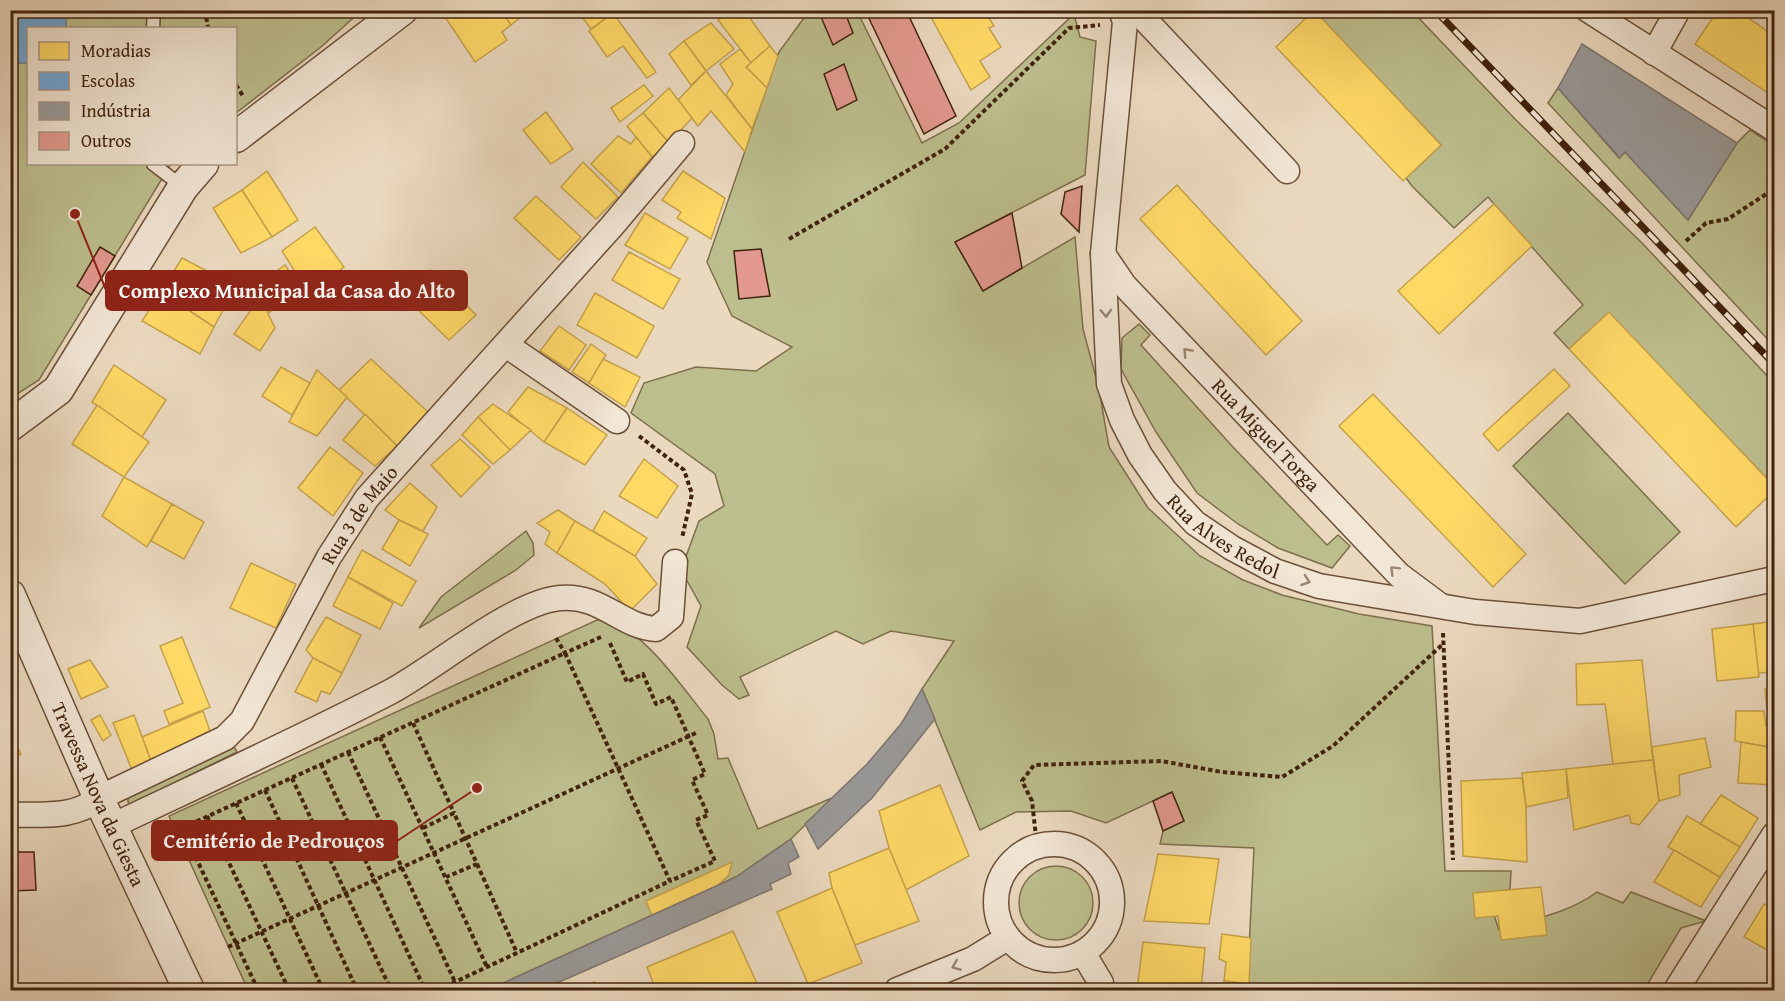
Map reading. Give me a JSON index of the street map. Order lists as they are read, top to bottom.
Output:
{
  "streets": {
    "street": [
      "Rua Miguel Torga",
      "Rua 3 de Maio",
      "Rua Alves Redol",
      "Travessa Nova da Giesta"
    ]
  },
  "crossings": [
    ["Rua Miguel Torga", "Rua Alves Redol"],
    ["Rua 3 de Maio", "Travessa Nova da Giesta"]
  ],
  "one_way": ["Rua Miguel Torga", "Rua Alves Redol"],
  "places": ["Complexo Municipal da Casa do Alto", "Cemitério de Pedrouços"],
  "legend": [
    "Moradias",
    "Escolas",
    "Indústria",
    "Outros"
  ]
}
